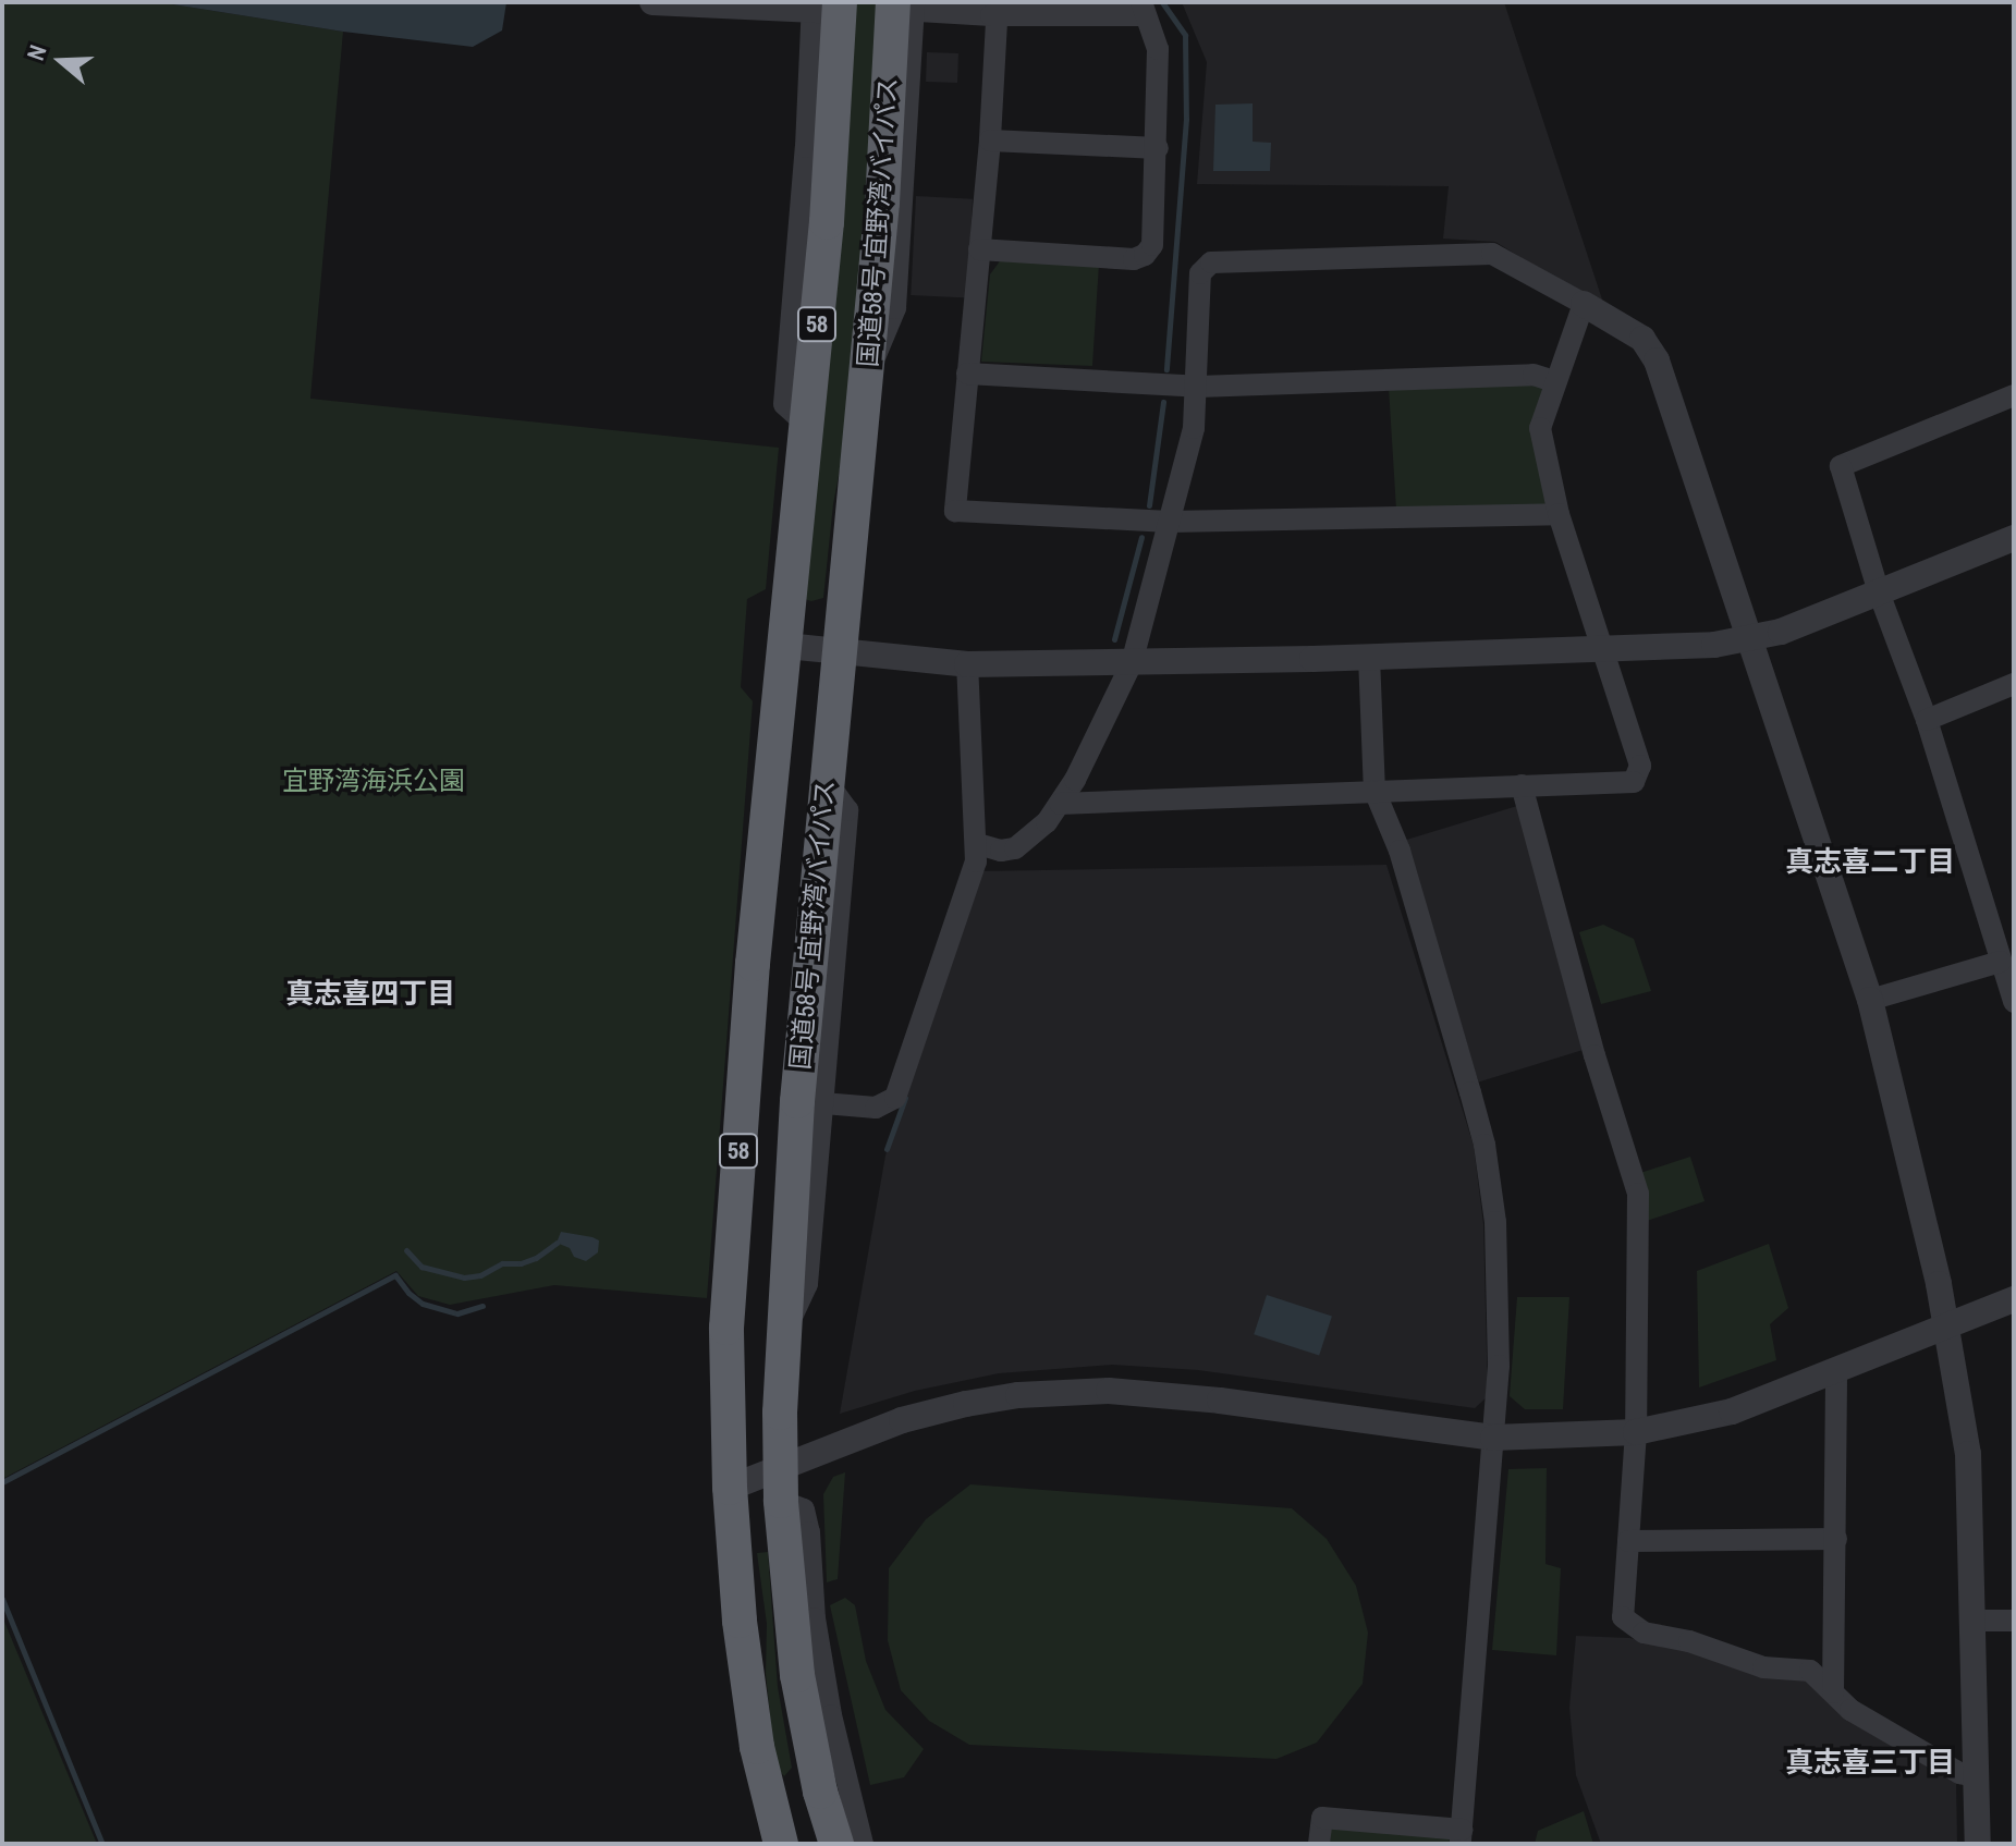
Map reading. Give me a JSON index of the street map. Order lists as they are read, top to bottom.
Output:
{
  "streets": {
    "highway": ["国道58号 宜野湾バイパス", "58"]
  },
  "districts": ["真志喜二丁目", "真志喜四丁目", "真志喜三丁目"],
  "parks": ["宜野湾海浜公園"],
  "north": "left"
}
